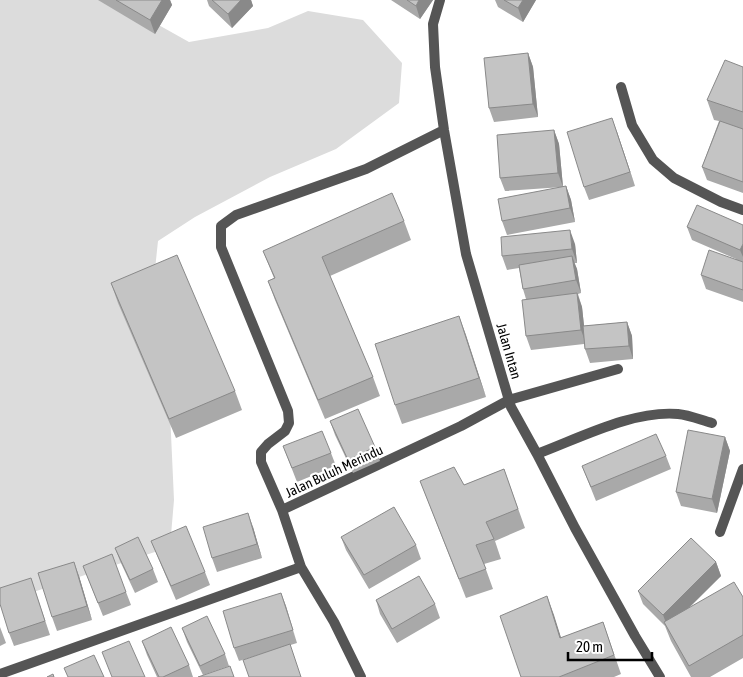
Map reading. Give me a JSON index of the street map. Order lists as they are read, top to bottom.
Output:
{
  "streets": {
    "street": ["Jalan Intan", "Jalan Buluh Merindu"]
  },
  "crossings": [
    ["Jalan Intan", "Jalan Buluh Merindu"]
  ],
  "scale_bar": "20 m"
}
